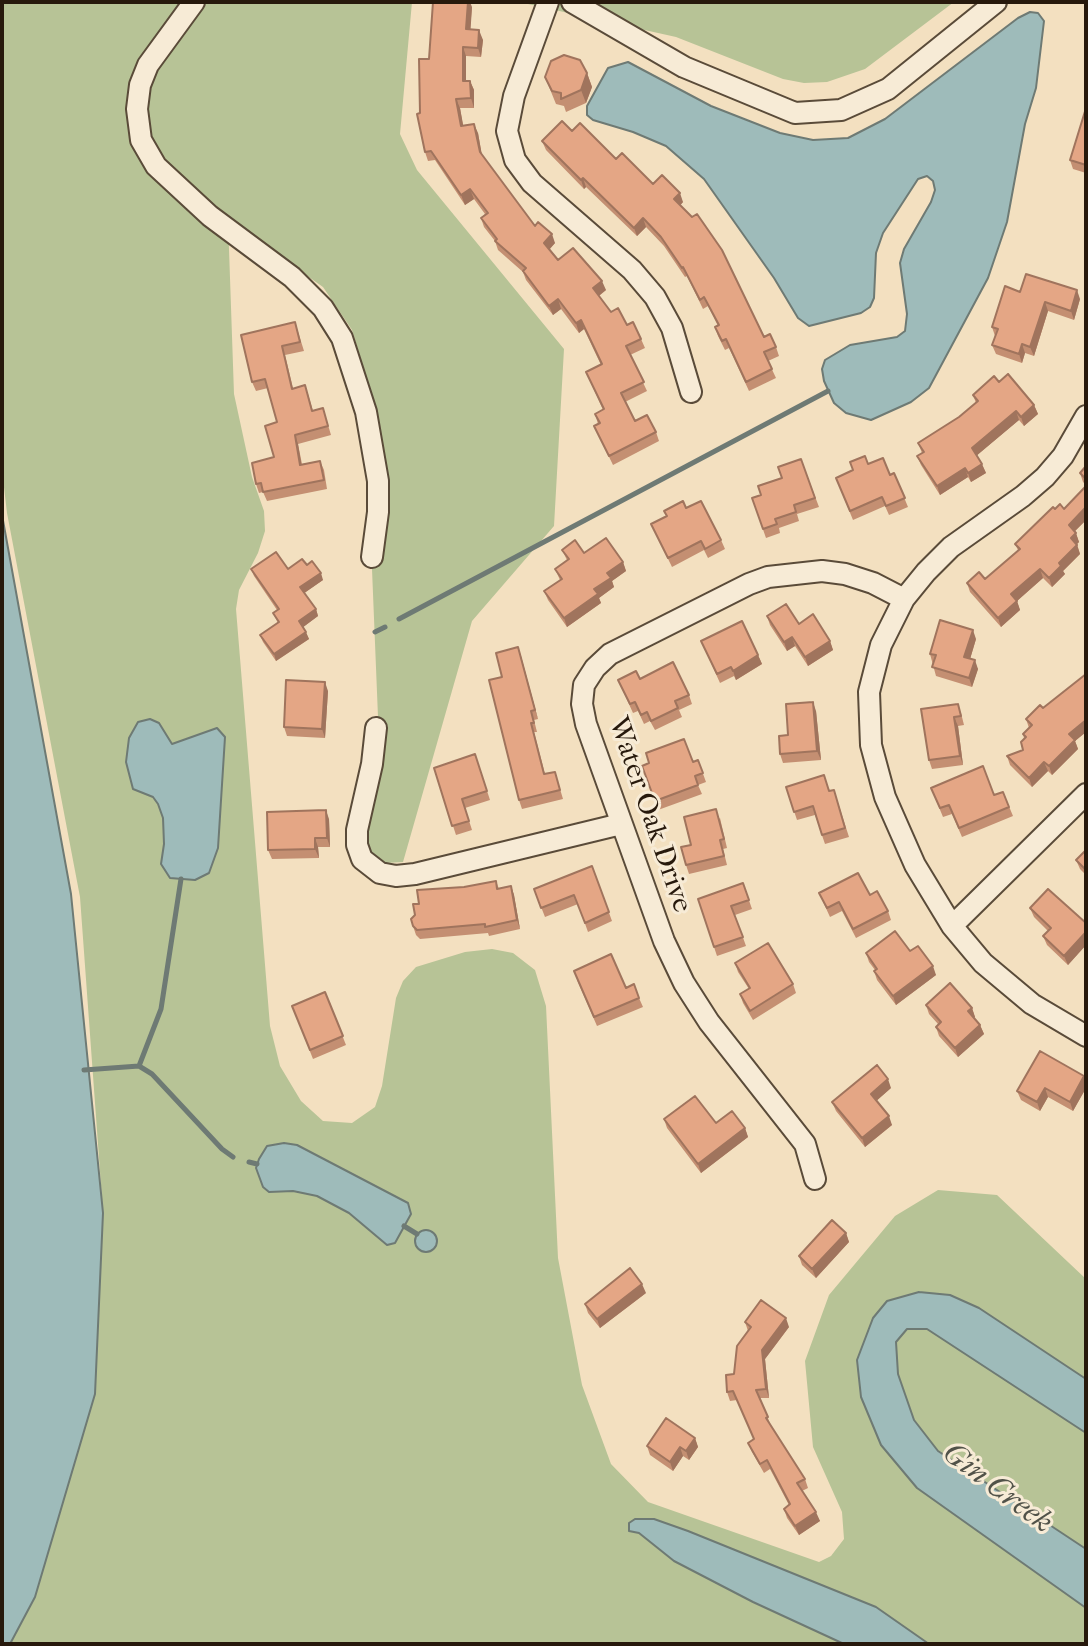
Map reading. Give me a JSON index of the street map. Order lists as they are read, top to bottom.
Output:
{
  "streets": {
    "street": ["Water Oak Drive"]
  },
  "water": ["Gin Creek"]
}
